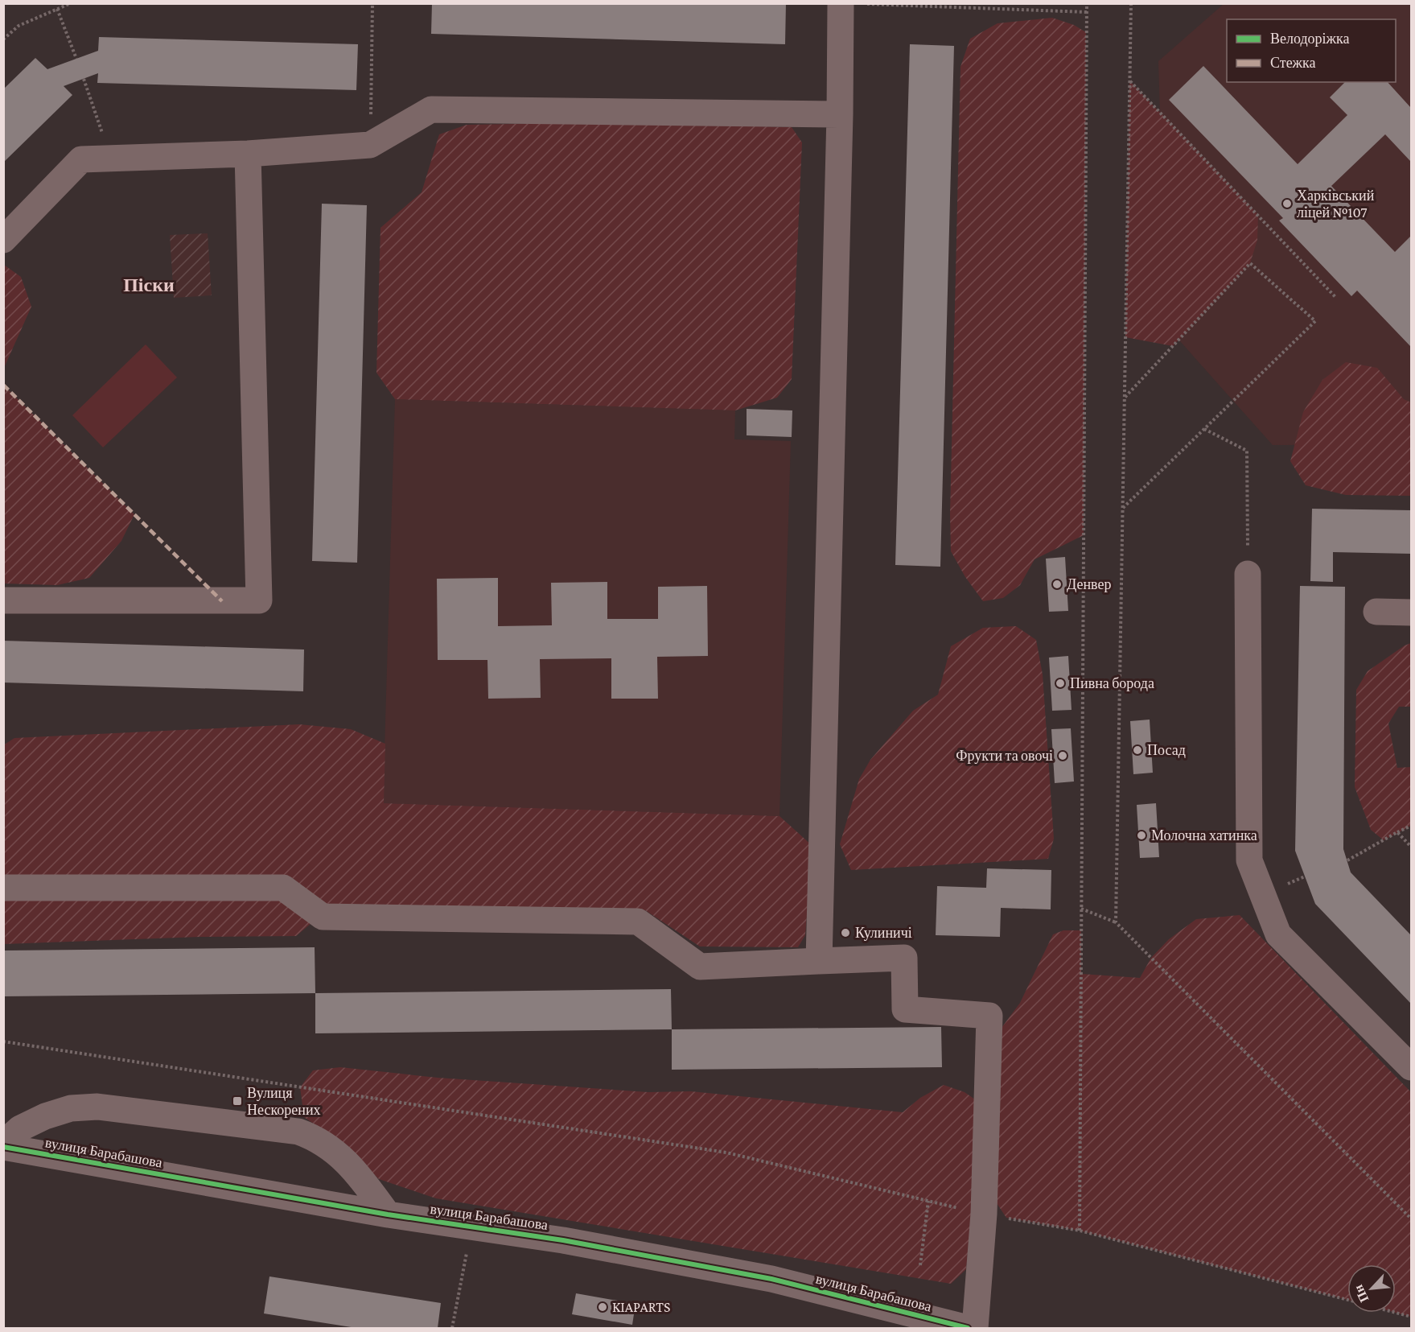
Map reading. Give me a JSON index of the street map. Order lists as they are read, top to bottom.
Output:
{
  "streets": {
    "street": ["вулиця Барабашова"]
  },
  "districts": ["Піски"],
  "places": {
    "other": [
      "Харківський ліцей №107",
      "Денвер",
      "Пивна борода",
      "Посад",
      "Фрукти та овочі",
      "Молочна хатинка",
      "Кулиничі",
      "KIAPARTS"
    ],
    "transit": ["Вулиця Нескорених"]
  },
  "legend": ["Велодоріжка", "Стежка"],
  "north": "bottom left"
}
